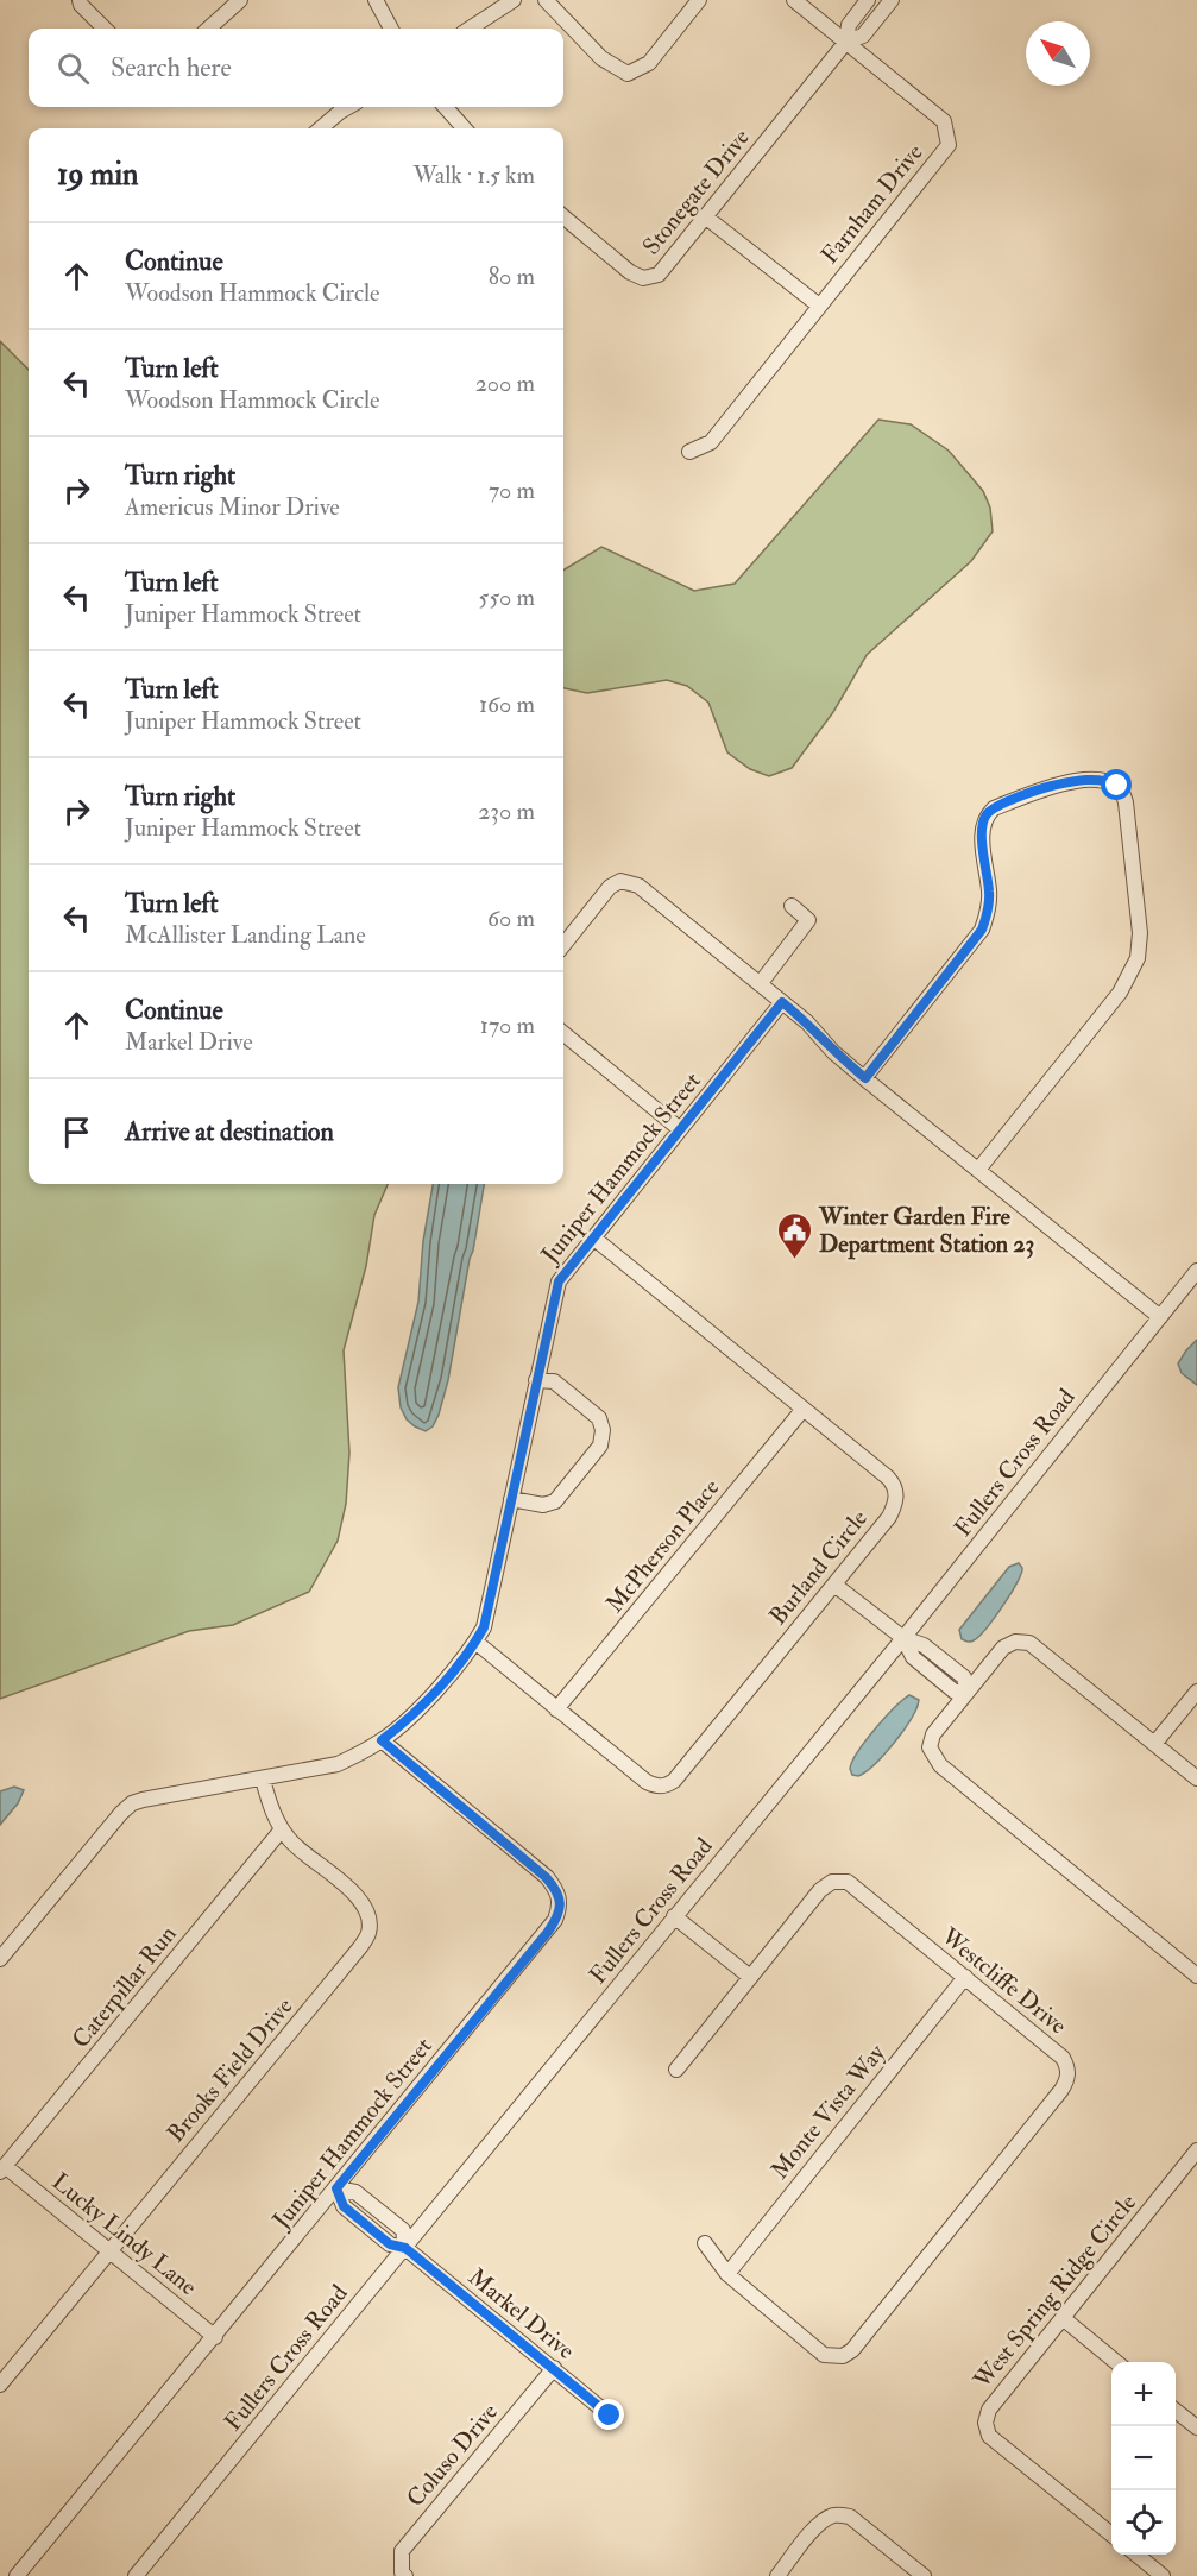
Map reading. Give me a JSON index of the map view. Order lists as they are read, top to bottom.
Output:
{
  "streets": {
    "street": [
      "Stonegate Drive",
      "Farnham Drive",
      "Juniper Hammock Street",
      "Fullers Cross Road",
      "McPherson Place",
      "Burland Circle",
      "Westcliffe Drive",
      "Caterpillar Run",
      "Brooks Field Drive",
      "Monte Vista Way",
      "Lucky Lindy Lane",
      "West Spring Ridge Circle",
      "Markel Drive",
      "Coluso Drive"
    ]
  },
  "crossings": [
    ["Stonegate Drive", "Farnham Drive"],
    ["Juniper Hammock Street", "Burland Circle"],
    ["Juniper Hammock Street", "Brooks Field Drive"],
    ["Juniper Hammock Street", "Lucky Lindy Lane"],
    ["Fullers Cross Road", "Markel Drive"],
    ["McPherson Place", "Burland Circle"],
    ["Westcliffe Drive", "Monte Vista Way"],
    ["Caterpillar Run", "Brooks Field Drive"],
    ["Caterpillar Run", "Lucky Lindy Lane"],
    ["Brooks Field Drive", "Lucky Lindy Lane"],
    ["Markel Drive", "Coluso Drive"]
  ],
  "places": {
    "public building": ["Winter Garden Fire Department Station 23"]
  },
  "north": "top left",
  "page": {
    "search": "Search here",
    "heading": ["19 min", "Walk · 1.5 km"],
    "list": [
      ["Continue", "Woodson Hammock Circle", "80 m"],
      ["Turn left", "Woodson Hammock Circle", "200 m"],
      ["Turn right", "Americus Minor Drive", "70 m"],
      ["Turn left", "Juniper Hammock Street", "550 m"],
      ["Turn left", "Juniper Hammock Street", "160 m"],
      ["Turn right", "Juniper Hammock Street", "230 m"],
      ["Turn left", "McAllister Landing Lane", "60 m"],
      ["Continue", "Markel Drive", "170 m"],
      "Arrive at destination"
    ],
    "map_buttons": ["+", "−"]
  }
}
